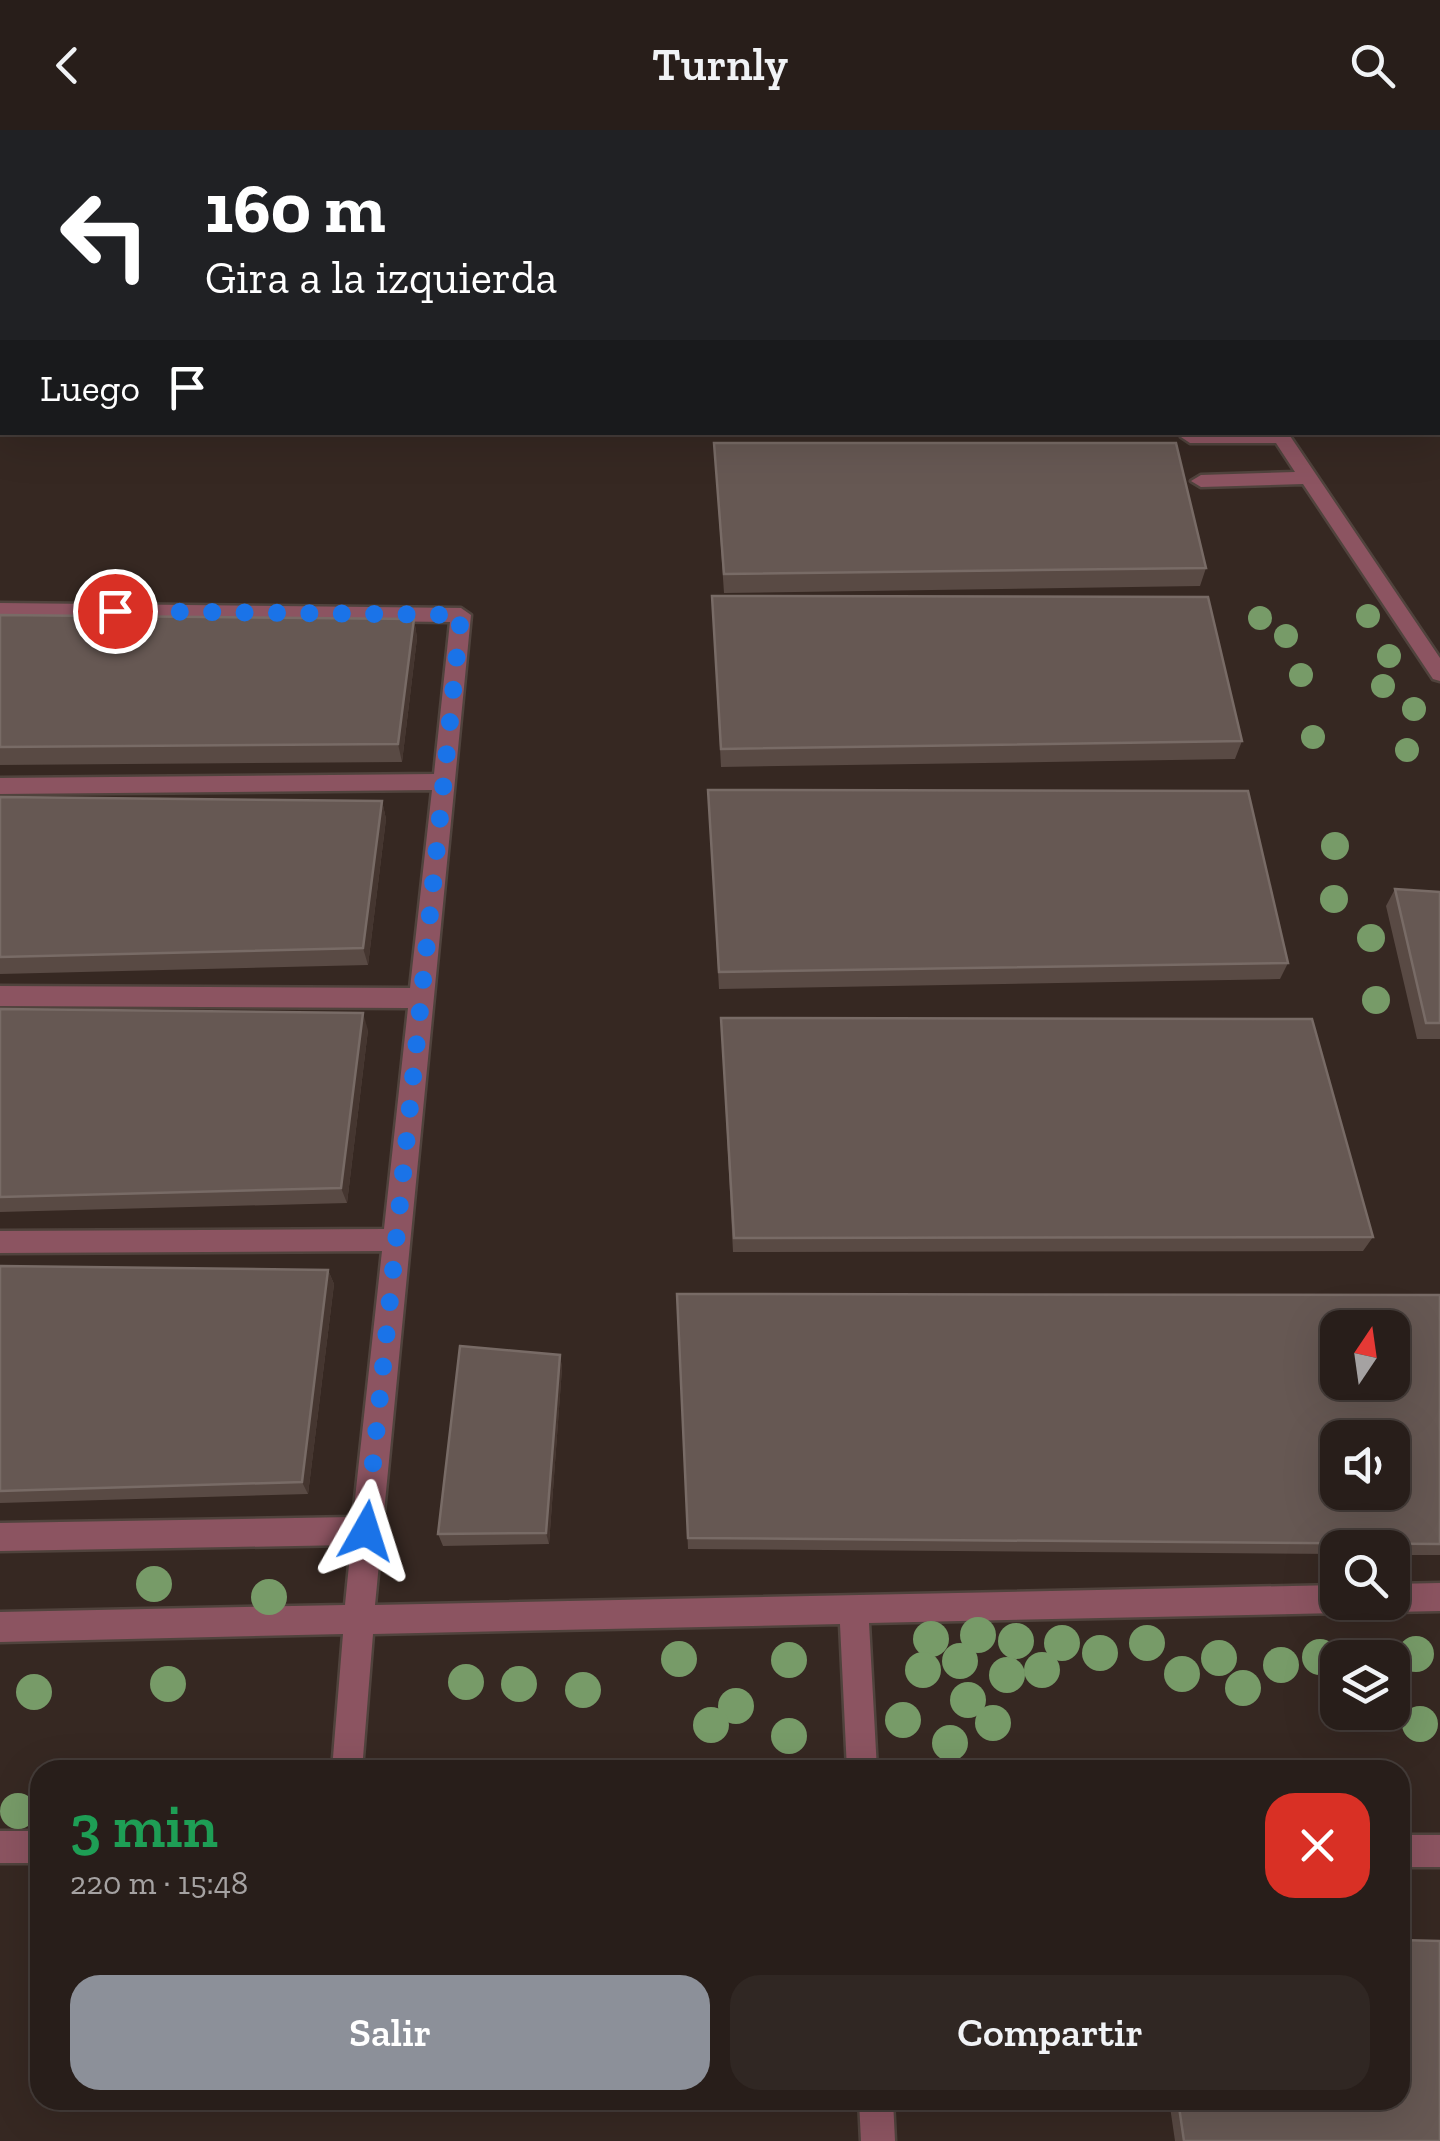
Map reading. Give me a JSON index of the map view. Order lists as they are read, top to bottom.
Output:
{
  "north": "top",
  "page": {
    "header": "Turnly",
    "turn": ["160 m", "Gira a la izquierda"],
    "then": "Luego",
    "heading": ["3 min", "220 m · 15:48"],
    "buttons": ["Salir", "Compartir"]
  }
}
